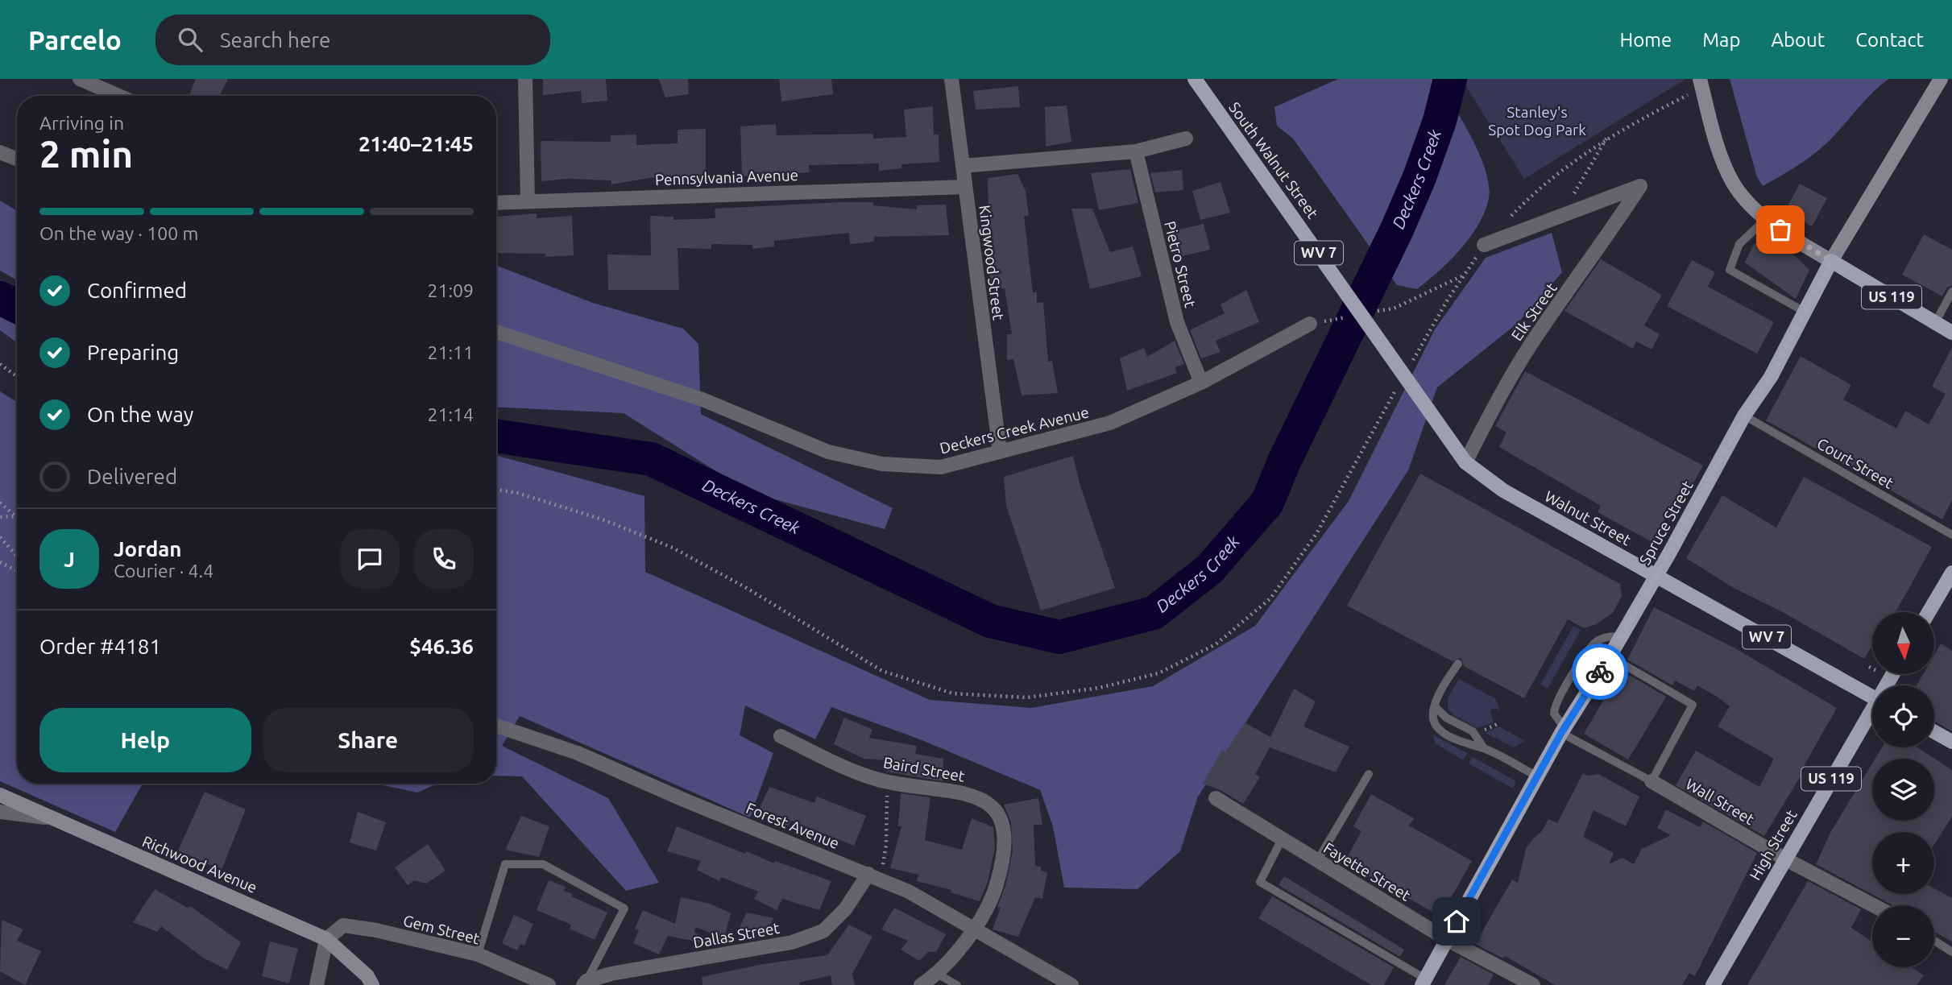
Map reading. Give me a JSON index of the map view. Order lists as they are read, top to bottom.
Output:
{
  "streets": {
    "main road": [
      "South Walnut Street",
      "WV 7",
      "US 119",
      "Walnut Street",
      "Spruce Street",
      "High Street"
    ],
    "street": [
      "Pennsylvania Avenue",
      "Kingwood Street",
      "Pietro Street",
      "Elk Street",
      "Deckers Creek Avenue",
      "Baird Street",
      "Wall Street",
      "Forest Avenue",
      "Richwood Avenue",
      "Fayette Street",
      "Gem Street",
      "Dallas Street"
    ],
    "lane": ["Court Street"]
  },
  "crossings": [
    ["South Walnut Street", "Walnut Street"],
    ["Pennsylvania Avenue", "Kingwood Street"],
    ["Kingwood Street", "Deckers Creek Avenue"],
    ["Pietro Street", "Deckers Creek Avenue"],
    ["US 119", "Spruce Street"],
    ["Elk Street", "Walnut Street"],
    ["Court Street", "Spruce Street"],
    ["Walnut Street", "Spruce Street"],
    ["Spruce Street", "Wall Street"],
    ["Spruce Street", "Fayette Street"],
    ["Baird Street", "Forest Avenue"],
    ["Wall Street", "High Street"],
    ["Forest Avenue", "Dallas Street"],
    ["Richwood Avenue", "Gem Street"]
  ],
  "water": ["Deckers Creek"],
  "parks": ["Stanley's Spot Dog Park"],
  "north": "bottom",
  "page": {
    "header": "Parcelo",
    "search": "Search here",
    "nav": [
      "Home",
      "Map",
      "About",
      "Contact"
    ],
    "heading": ["2 min", "Arriving in", "21:40–21:45"],
    "panel": [
      "Jordan",
      "Courier · 4.4",
      "Order #4181",
      "$46.36"
    ],
    "bar": "On the way · 100 m",
    "list": [
      ["Confirmed", "21:09"],
      ["Preparing", "21:11"],
      ["On the way", "21:14"],
      "Delivered"
    ],
    "round": "J",
    "map_buttons": ["+", "−"],
    "buttons": ["Help", "Share"]
  }
}
